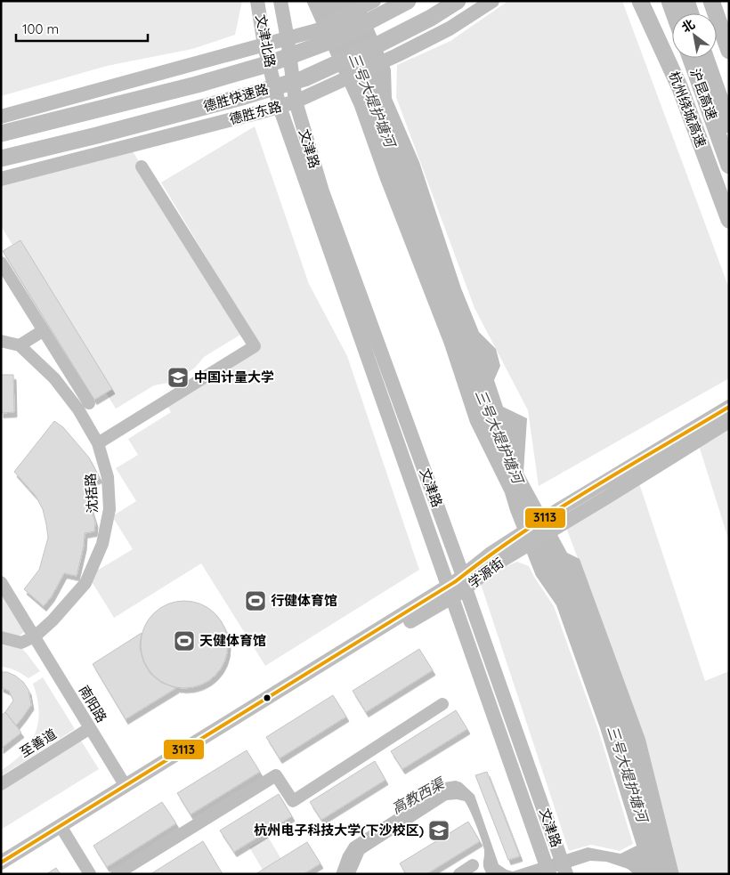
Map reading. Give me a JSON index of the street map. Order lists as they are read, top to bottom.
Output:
{
  "streets": {
    "highway": ["沪昆高速", "德胜快速路", "杭州绕城高速"],
    "main road": [
      "文津北路",
      "德胜东路",
      "文津路",
      "学源街"
    ],
    "street": ["沈括路", "南阳路", "至善道"]
  },
  "crossings": [
    ["文津北路", "德胜东路"],
    ["文津北路", "文津路"],
    ["德胜东路", "文津路"],
    ["文津路", "学源街"],
    ["沈括路", "南阳路"],
    ["学源街", "南阳路"],
    ["南阳路", "至善道"]
  ],
  "water": ["三号大堤护塘河", "高教西渠"],
  "places": {
    "school or university": ["中国计量大学", "杭州电子科技大学(下沙校区)"],
    "sports": ["行健体育馆", "天健体育馆"]
  },
  "lines": ["transit line 3113"],
  "scale_bar": "100 m",
  "north": "top left"
}
